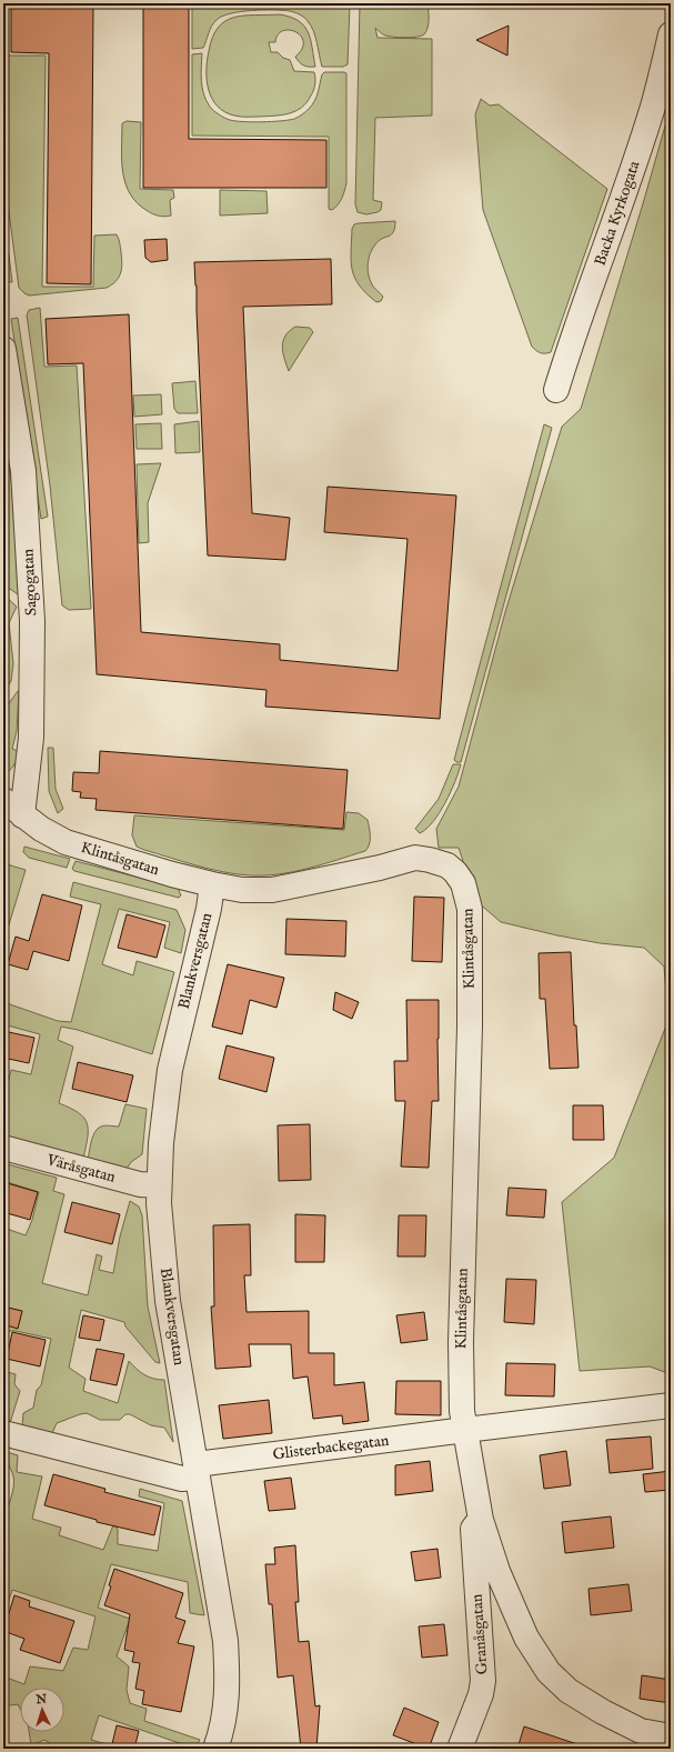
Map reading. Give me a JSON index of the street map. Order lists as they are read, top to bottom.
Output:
{
  "streets": {
    "street": [
      "Backa Kyrkogata",
      "Sagogatan",
      "Klintåsgatan",
      "Blankversgatan",
      "Väråsgatan",
      "Glisterbackegatan",
      "Granåsgatan"
    ]
  },
  "crossings": [
    ["Sagogatan", "Klintåsgatan"],
    ["Klintåsgatan", "Blankversgatan"],
    ["Klintåsgatan", "Glisterbackegatan"],
    ["Klintåsgatan", "Granåsgatan"],
    ["Blankversgatan", "Väråsgatan"],
    ["Blankversgatan", "Glisterbackegatan"]
  ],
  "north": "top"
}
